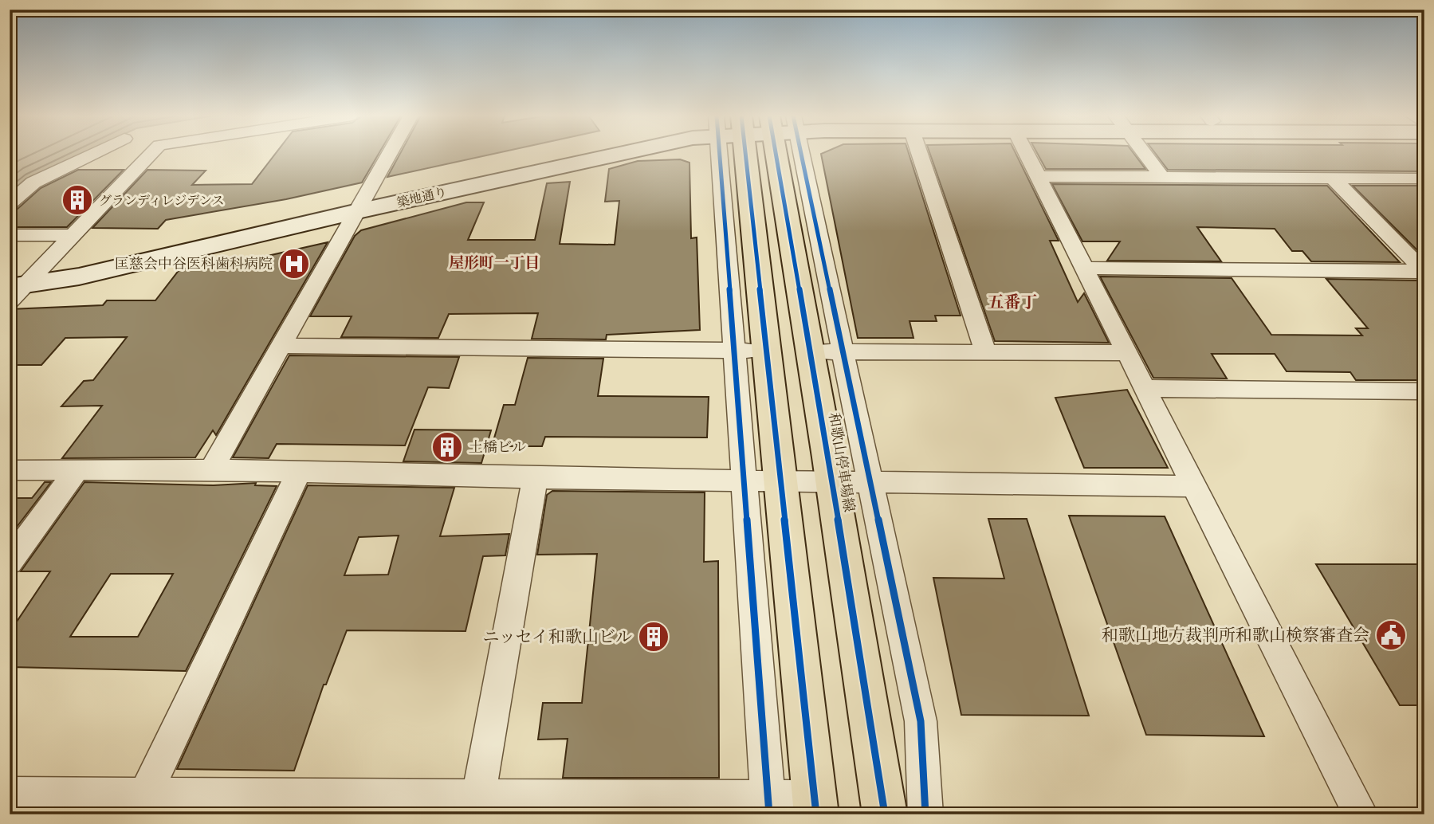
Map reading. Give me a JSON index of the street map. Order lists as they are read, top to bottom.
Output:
{
  "streets": {
    "main road": ["和歌山停車場線"],
    "street": ["築地通り"]
  },
  "districts": ["屋形町一丁目", "五番丁"],
  "places": {
    "building": ["グランディレジデンス", "土橋ビル", "ニッセイ和歌山ビル"],
    "hospital": ["匡慈会中谷医科歯科病院"],
    "public building": ["和歌山地方裁判所和歌山検察審査会"]
  }
}
